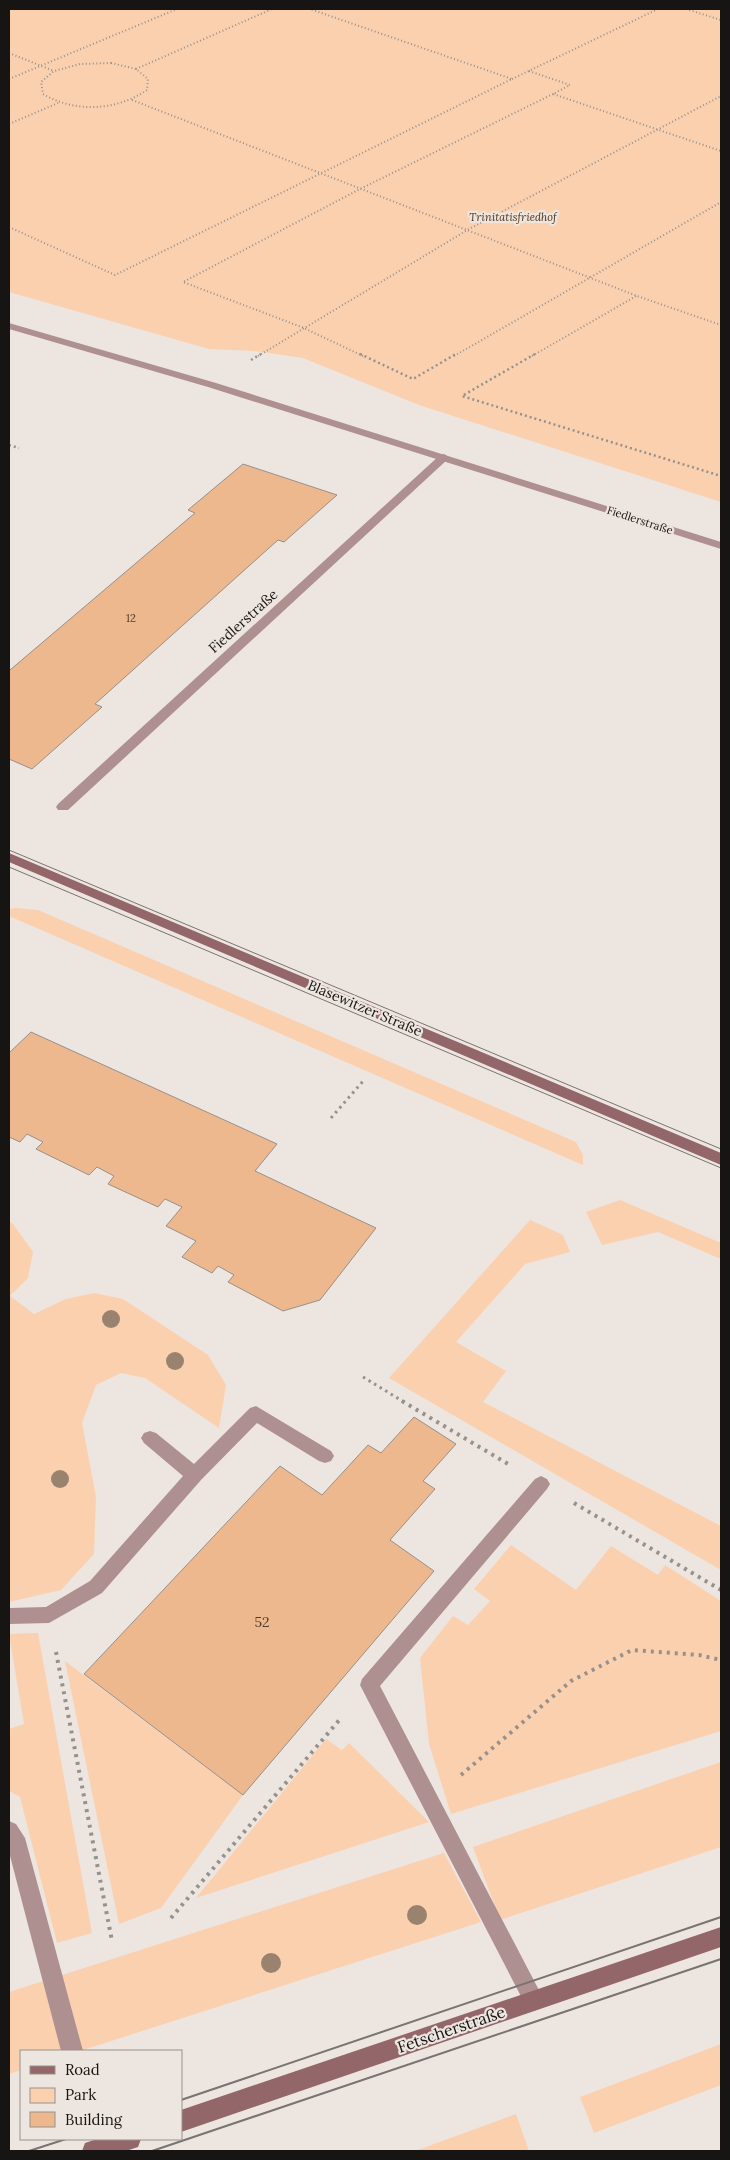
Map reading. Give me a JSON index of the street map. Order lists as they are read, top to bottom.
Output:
{
  "streets": {
    "street": ["Fiedlerstraße", "Blasewitzer Straße", "Fetscherstraße"]
  },
  "parks": ["Trinitatisfriedhof"],
  "house_numbers": ["12", "52"],
  "legend": ["Road", "Park", "Building"]
}
